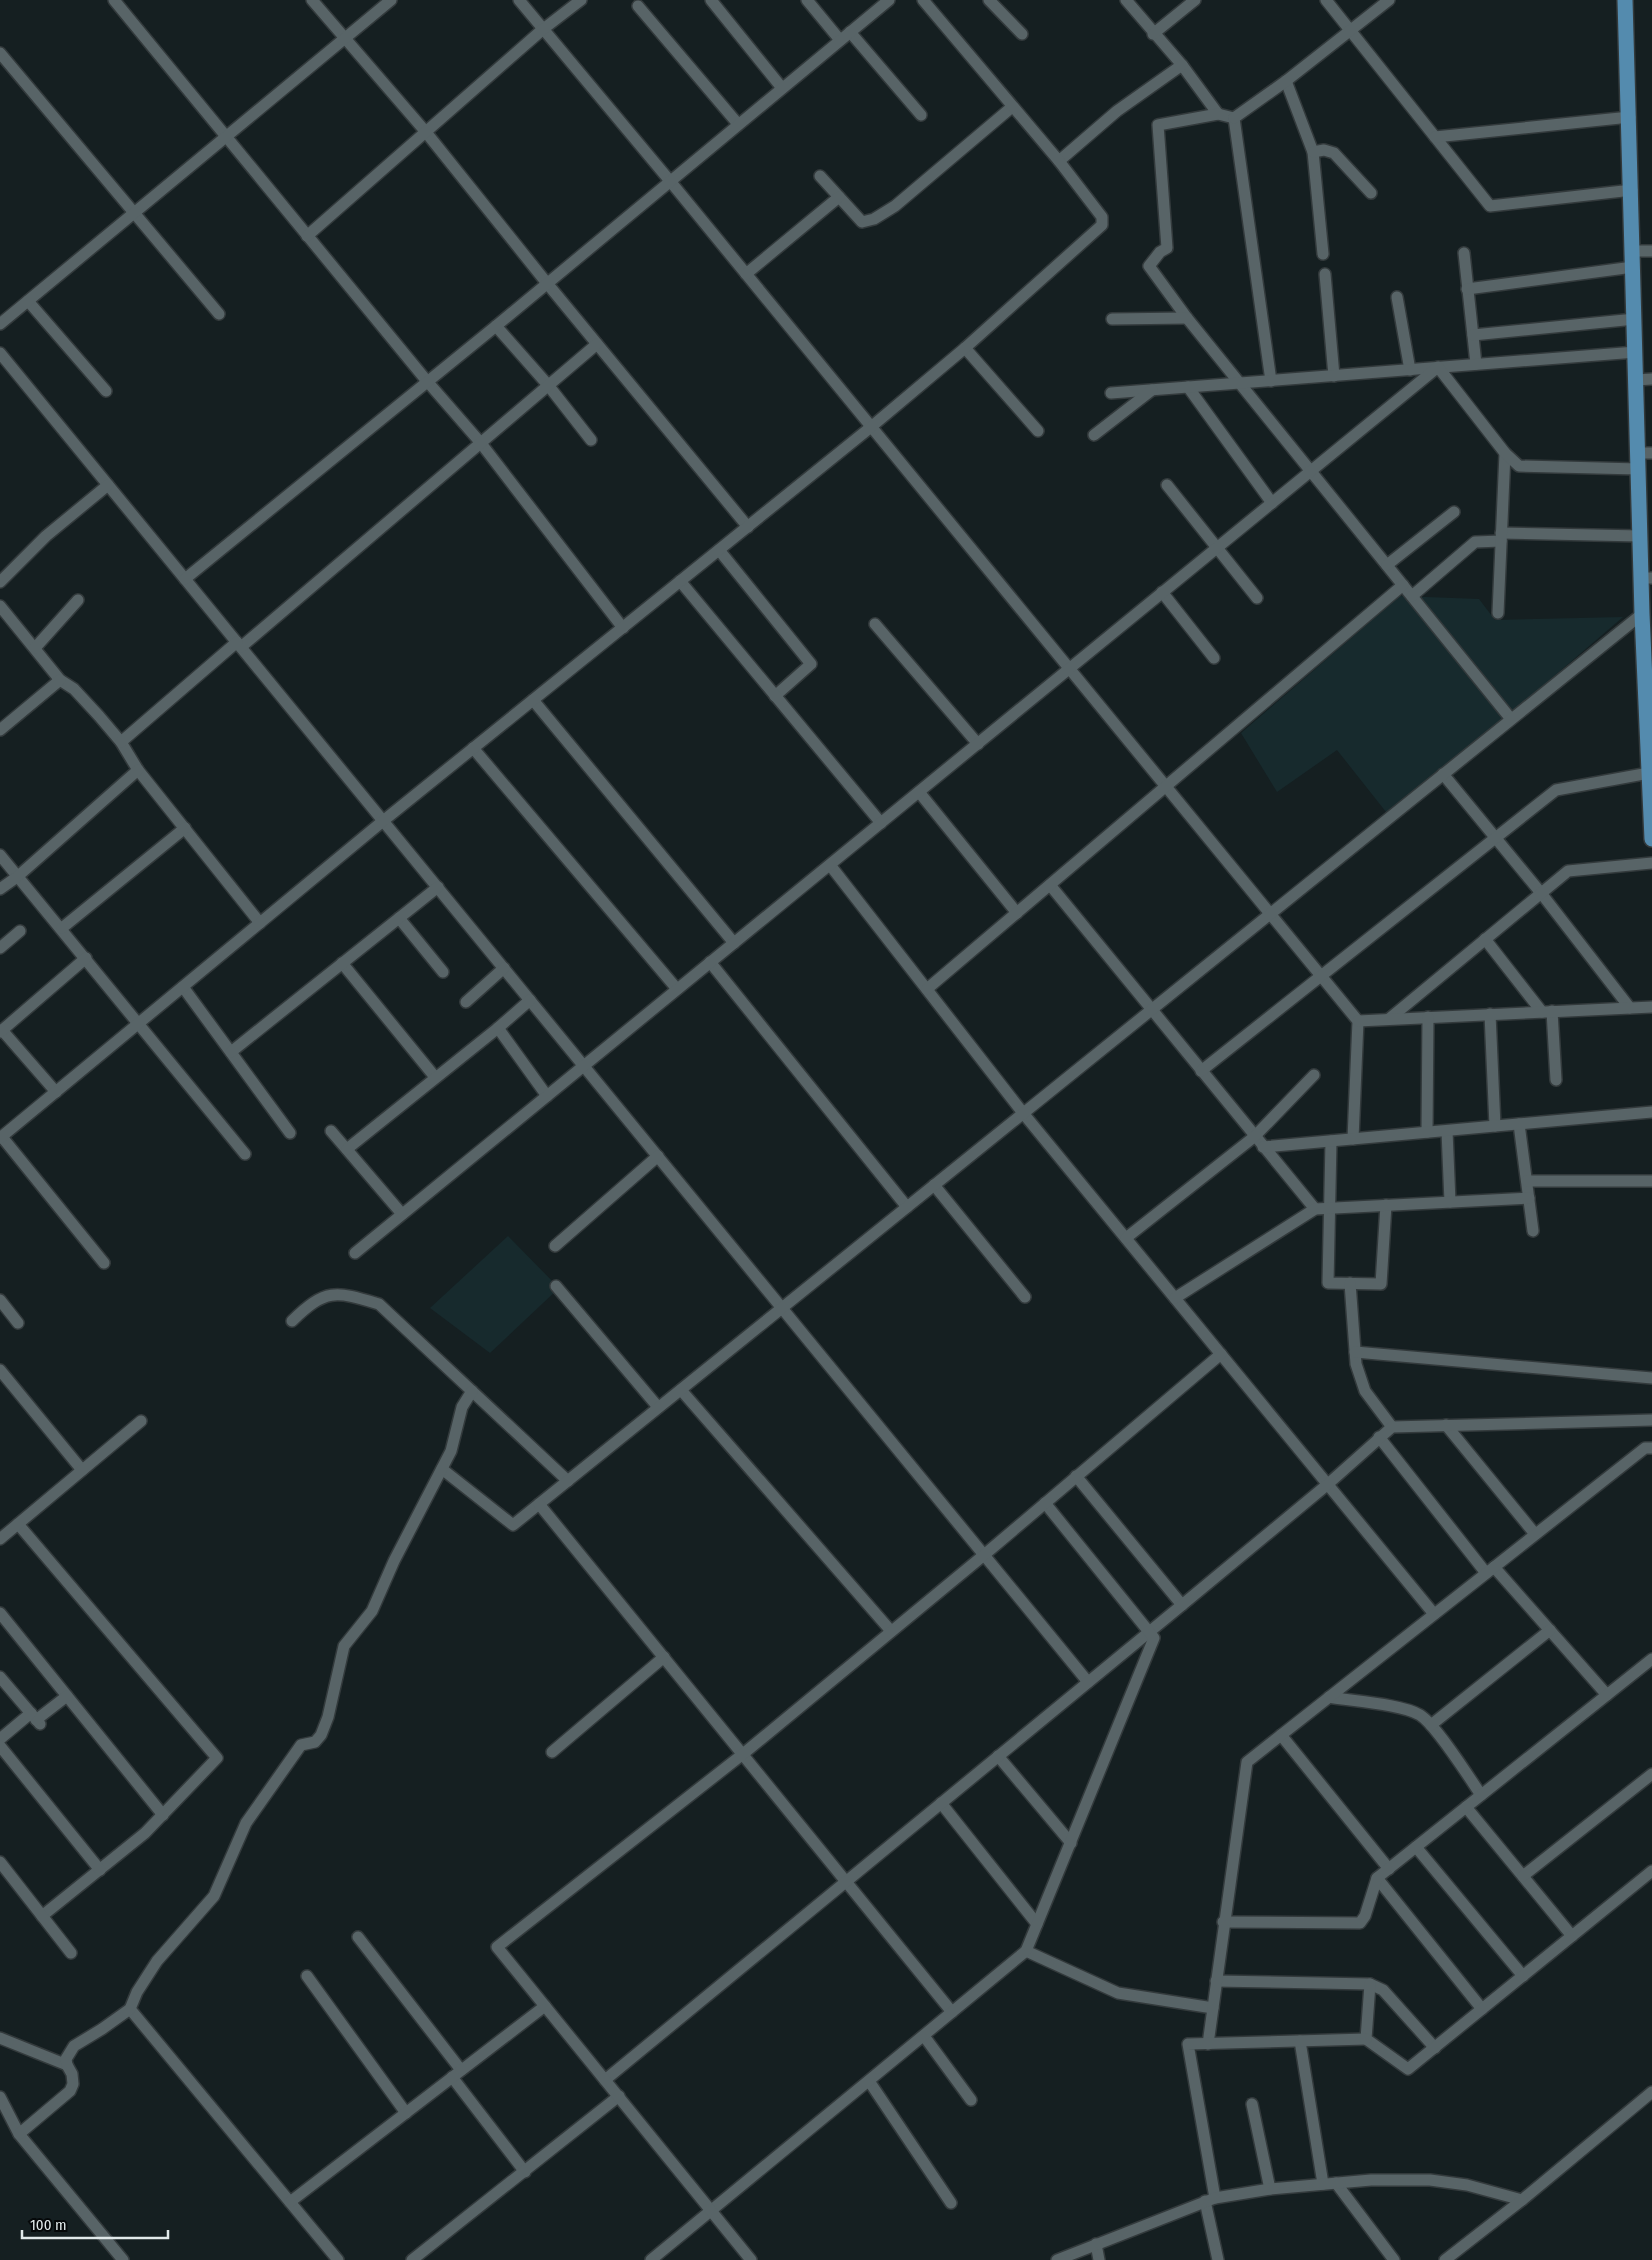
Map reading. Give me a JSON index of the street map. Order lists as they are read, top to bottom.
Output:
{
  "scale_bar": "100 m"
}
